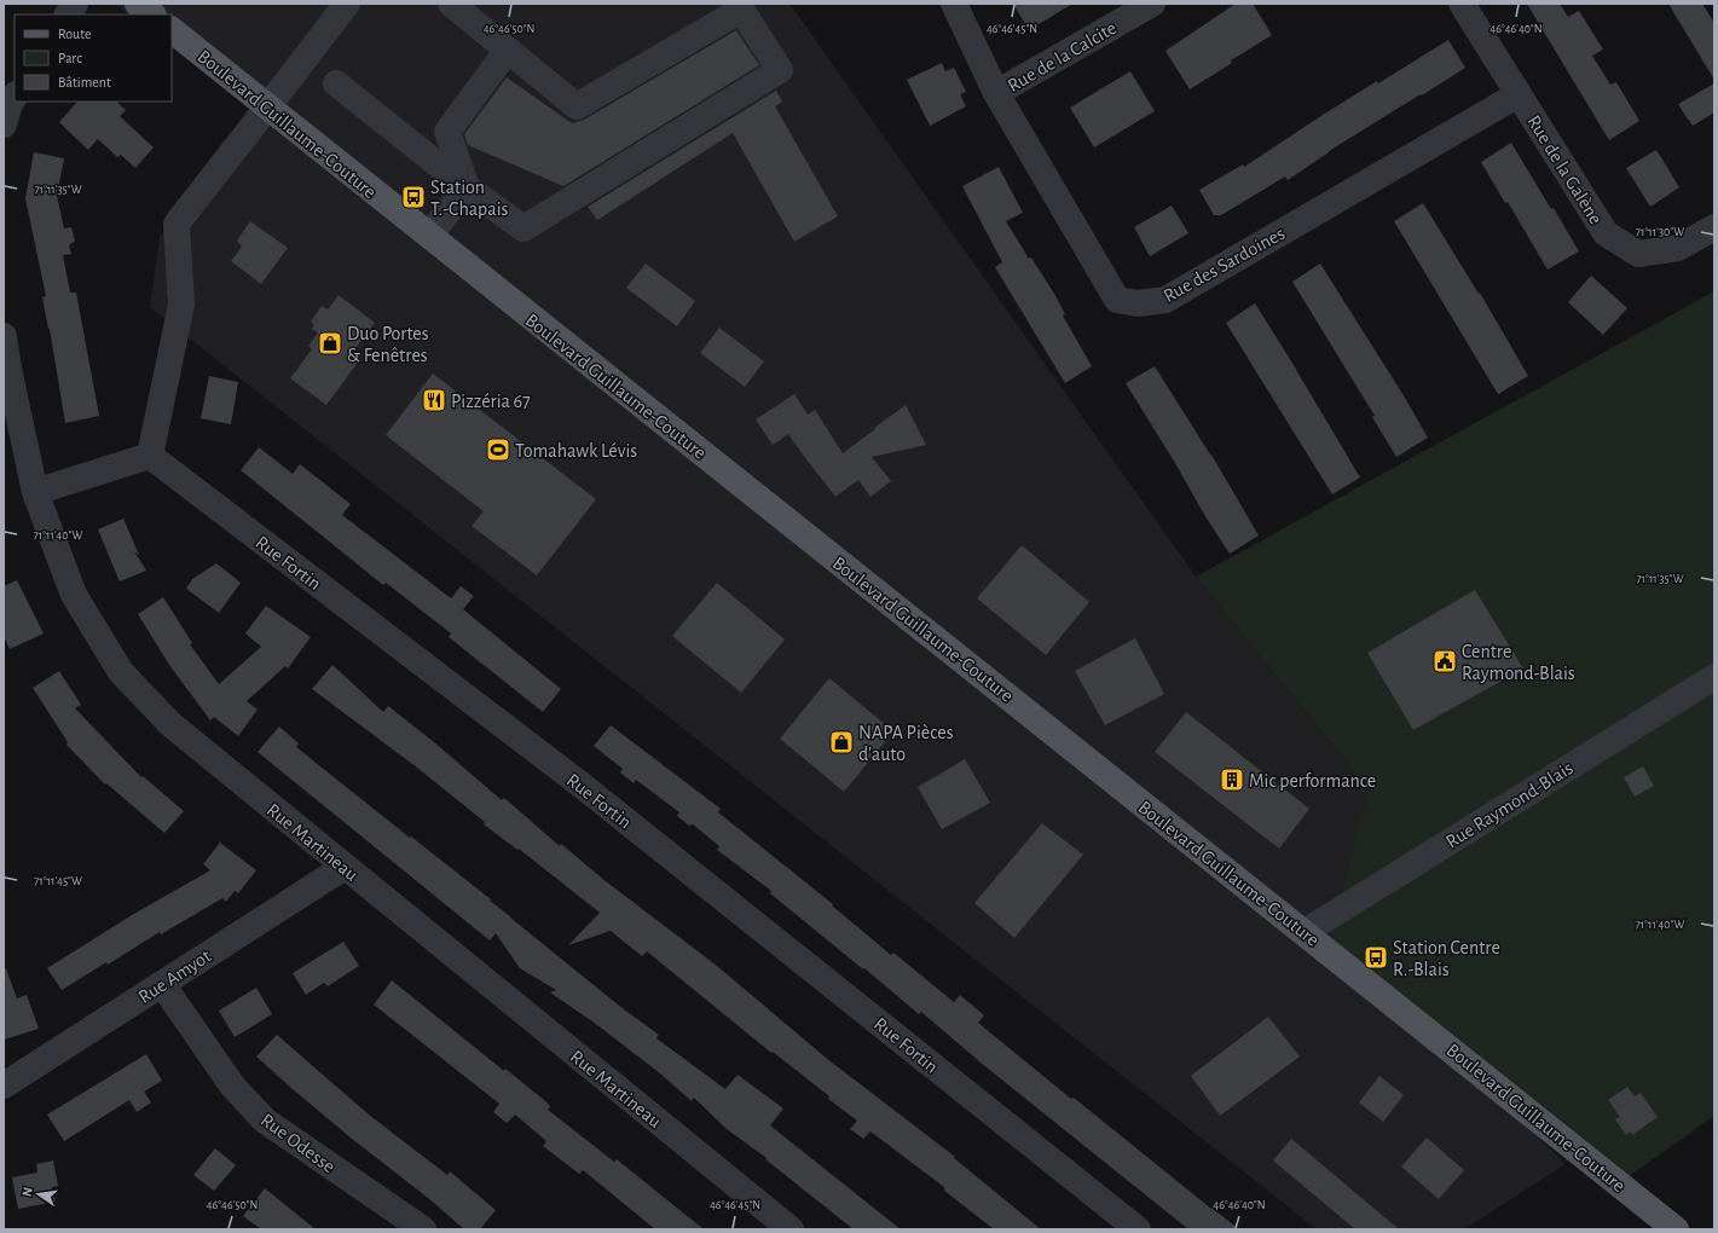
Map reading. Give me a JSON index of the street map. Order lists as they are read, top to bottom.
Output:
{
  "streets": {
    "main road": ["Boulevard Guillaume-Couture"],
    "street": [
      "Rue de la Calcite",
      "Rue de la Galène",
      "Rue des Sardoines",
      "Rue Fortin",
      "Rue Raymond-Blais",
      "Rue Martineau",
      "Rue Amyot",
      "Rue Odesse"
    ]
  },
  "crossings": [
    ["Rue de la Calcite", "Rue des Sardoines"],
    ["Boulevard Guillaume-Couture", "Rue Raymond-Blais"],
    ["Rue de la Galène", "Rue des Sardoines"],
    ["Rue Martineau", "Rue Amyot"],
    ["Rue Amyot", "Rue Odesse"]
  ],
  "places": {
    "bus stop": ["Station T.-Chapais", "Station Centre R.-Blais"],
    "shop": ["Duo Portes & Fenêtres", "NAPA Pièces d'auto"],
    "restaurant": ["Pizzéria 67"],
    "sports": ["Tomahawk Lévis"],
    "public building": ["Centre Raymond-Blais"],
    "building": ["Mic performance"]
  },
  "legend": ["Route", "Parc", "Bâtiment"],
  "north": "left",
  "coordinates": [
    "46°46'45\"N",
    "46°46'50\"N",
    "46°46'40\"N",
    "71°11'35\"W",
    "71°11'30\"W",
    "71°11'40\"W",
    "71°11'45\"W"
  ]
}
